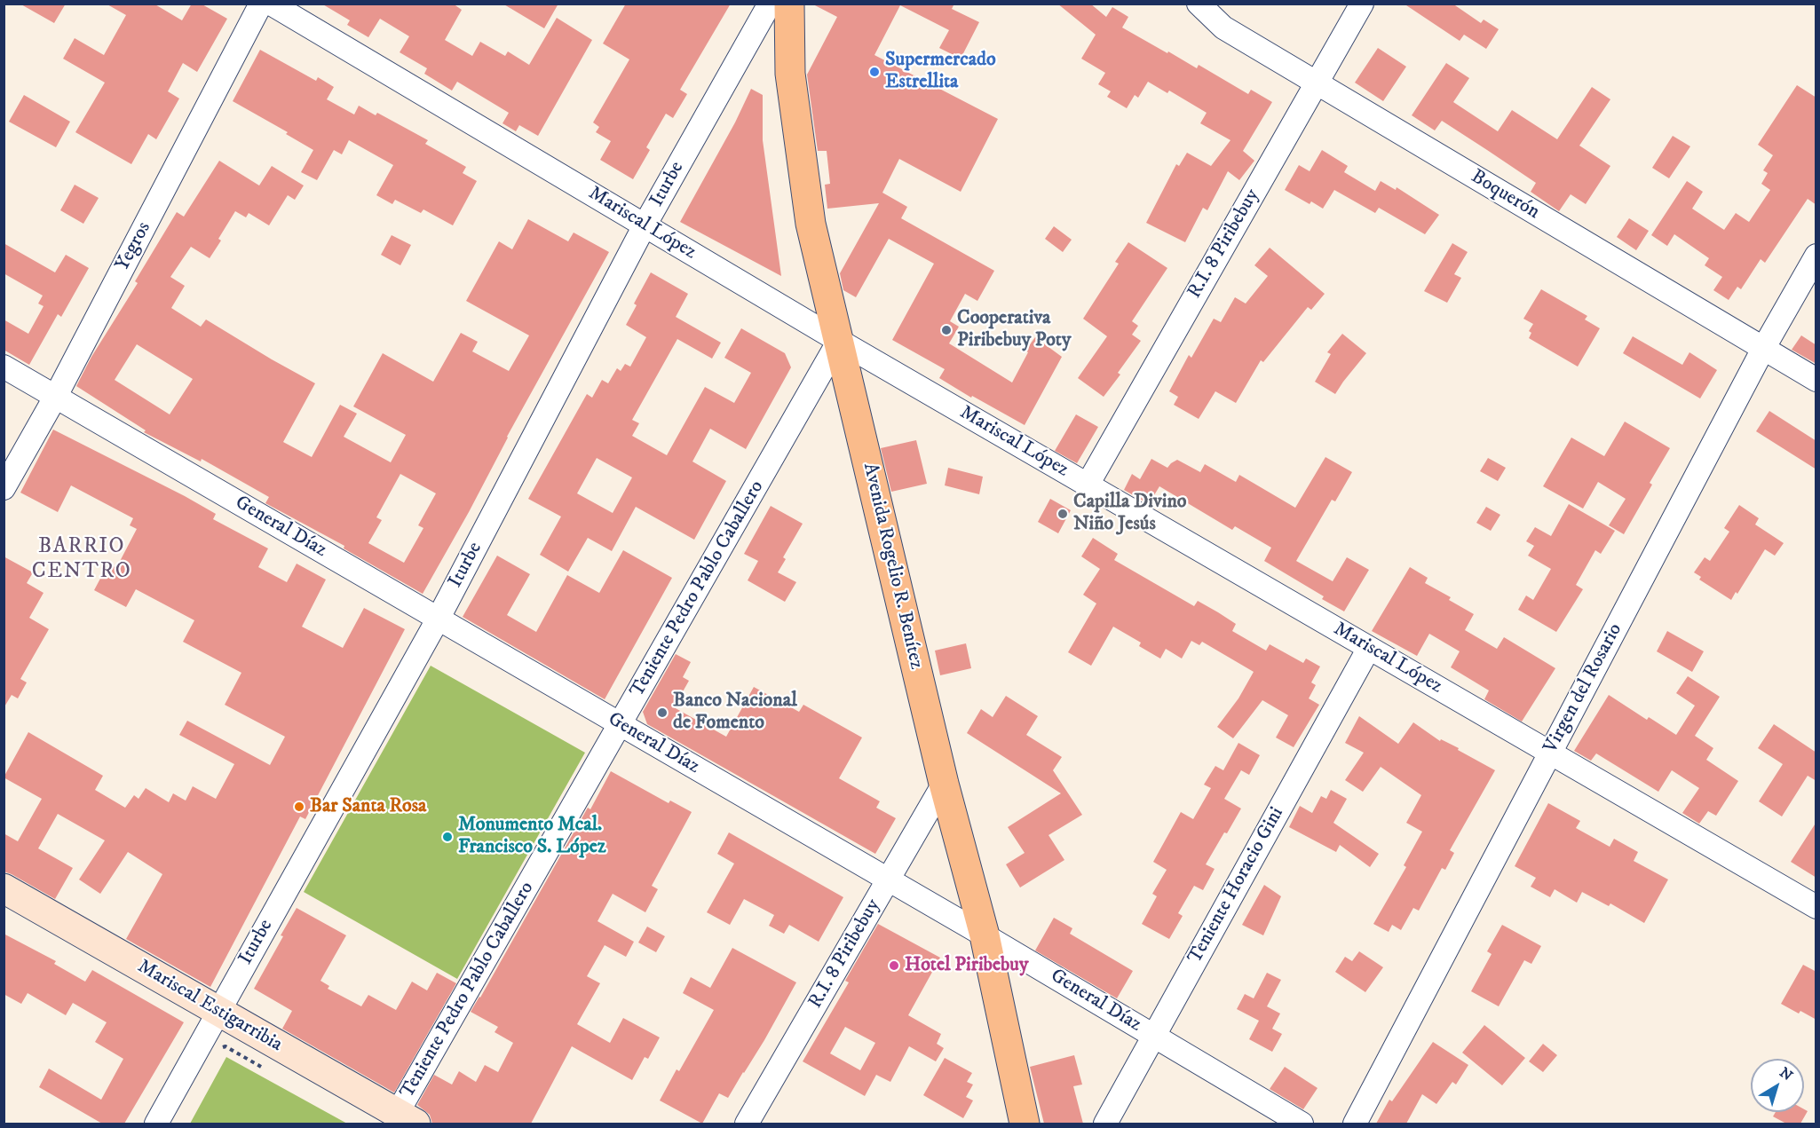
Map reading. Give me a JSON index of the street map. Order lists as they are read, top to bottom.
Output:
{
  "streets": {
    "main road": ["Avenida Rogelio R. Benítez"],
    "street": [
      "Iturbe",
      "Boquerón",
      "Mariscal López",
      "R.I. 8 Piribebuy",
      "Yegros",
      "General Díaz",
      "Teniente Pedro Pablo Caballero",
      "Virgen del Rosario",
      "Teniente Horacio Gini",
      "Mariscal Estigarribia"
    ]
  },
  "crossings": [
    ["Iturbe", "Mariscal López"],
    ["Iturbe", "General Díaz"],
    ["Iturbe", "Mariscal Estigarribia"],
    ["Boquerón", "R.I. 8 Piribebuy"],
    ["Boquerón", "Virgen del Rosario"],
    ["Mariscal López", "R.I. 8 Piribebuy"],
    ["Mariscal López", "Avenida Rogelio R. Benítez"],
    ["Mariscal López", "Teniente Pedro Pablo Caballero"],
    ["Mariscal López", "Virgen del Rosario"],
    ["Mariscal López", "Teniente Horacio Gini"],
    ["R.I. 8 Piribebuy", "General Díaz"],
    ["R.I. 8 Piribebuy", "Avenida Rogelio R. Benítez"],
    ["Yegros", "General Díaz"],
    ["General Díaz", "Avenida Rogelio R. Benítez"],
    ["General Díaz", "Teniente Pedro Pablo Caballero"],
    ["General Díaz", "Teniente Horacio Gini"],
    ["Avenida Rogelio R. Benítez", "Teniente Pedro Pablo Caballero"],
    ["Teniente Pedro Pablo Caballero", "Mariscal Estigarribia"]
  ],
  "districts": ["BARRIO CENTRO"],
  "places": [
    "Supermercado Estrellita",
    "Cooperativa Piribebuy Poty",
    "Capilla Divino Niño Jesús",
    "Banco Nacional de Fomento",
    "Bar Santa Rosa",
    "Monumento Mcal. Francisco S. López",
    "Hotel Piribebuy"
  ],
  "north": "top right"
}
